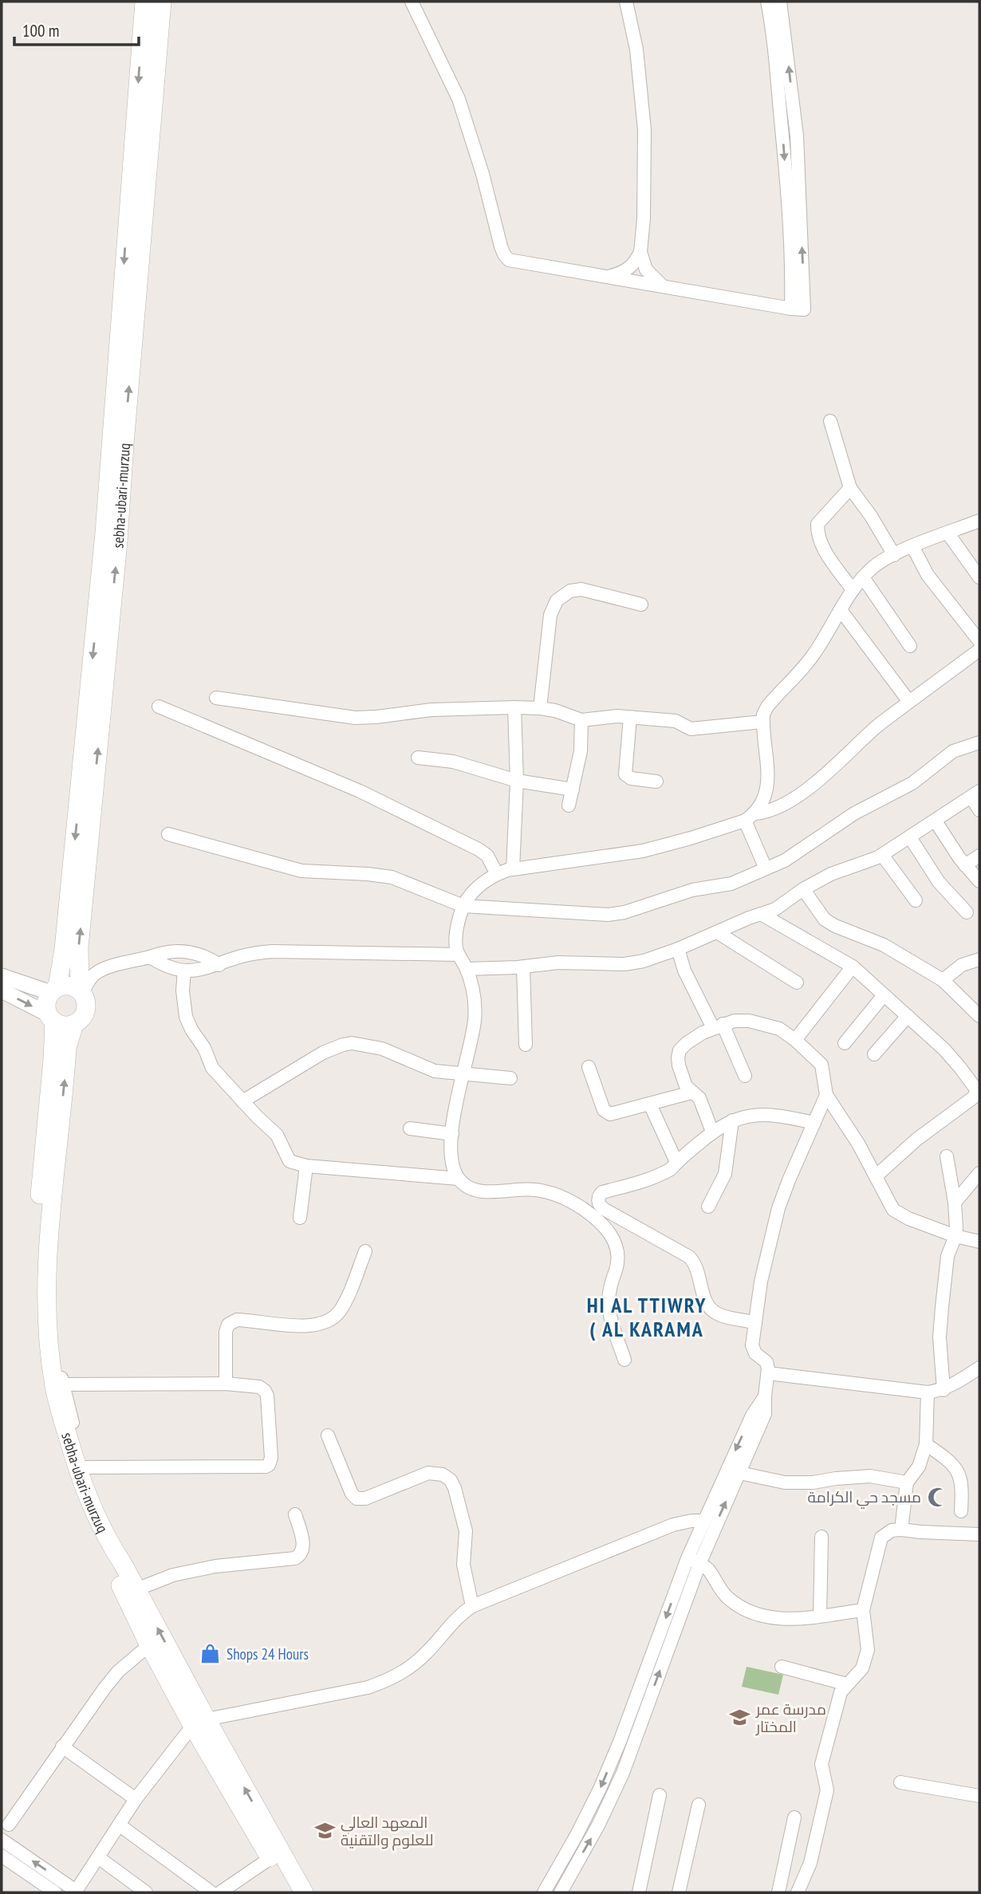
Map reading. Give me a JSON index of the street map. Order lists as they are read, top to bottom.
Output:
{
  "streets": {
    "highway": ["sebha-ubari-murzuq"]
  },
  "districts": ["HI AL TTIWRY ( AL KARAMA"],
  "places": {
    "mosque": ["مسجد حي الكرامة"],
    "shop": ["Shops 24 Hours"],
    "school or university": ["مدرسة عمر المختار", "المعهد العالي للعلوم والتقنية"]
  },
  "scale_bar": "100 m"
}
